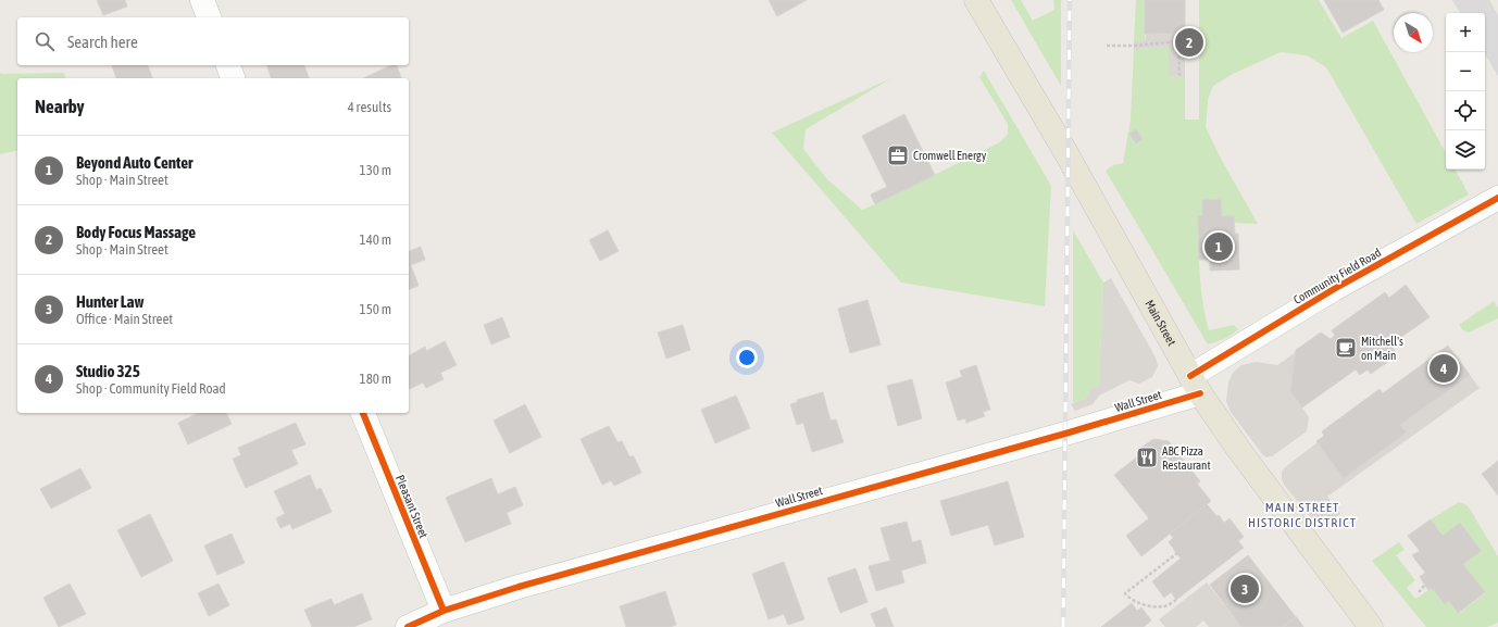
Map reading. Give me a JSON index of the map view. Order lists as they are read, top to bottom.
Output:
{
  "streets": {
    "main road": ["Main Street"],
    "street": ["Community Field Road", "Wall Street", "Pleasant Street"]
  },
  "crossings": [
    ["Community Field Road", "Main Street"],
    ["Community Field Road", "Wall Street"],
    ["Main Street", "Wall Street"],
    ["Wall Street", "Pleasant Street"]
  ],
  "districts": ["MAIN STREET HISTORIC DISTRICT"],
  "places": {
    "office": ["Cromwell Energy"],
    "cafe": ["Mitchell's on Main"],
    "restaurant": ["ABC Pizza Restaurant"]
  },
  "north": "bottom right",
  "page": {
    "map_buttons": ["+", "−"],
    "search": "Search here",
    "pins": [
      "2",
      "1",
      "4",
      "3"
    ],
    "heading": ["Nearby", "4 results"],
    "list": [
      {
        "mark": "1",
        "name": "Beyond Auto Center",
        "note": "Shop · Main Street",
        "value": "130 m"
      },
      {
        "mark": "2",
        "name": "Body Focus Massage",
        "note": "Shop · Main Street",
        "value": "140 m"
      },
      {
        "mark": "3",
        "name": "Hunter Law",
        "note": "Office · Main Street",
        "value": "150 m"
      },
      {
        "mark": "4",
        "name": "Studio 325",
        "note": "Shop · Community Field Road",
        "value": "180 m"
      }
    ]
  }
}
